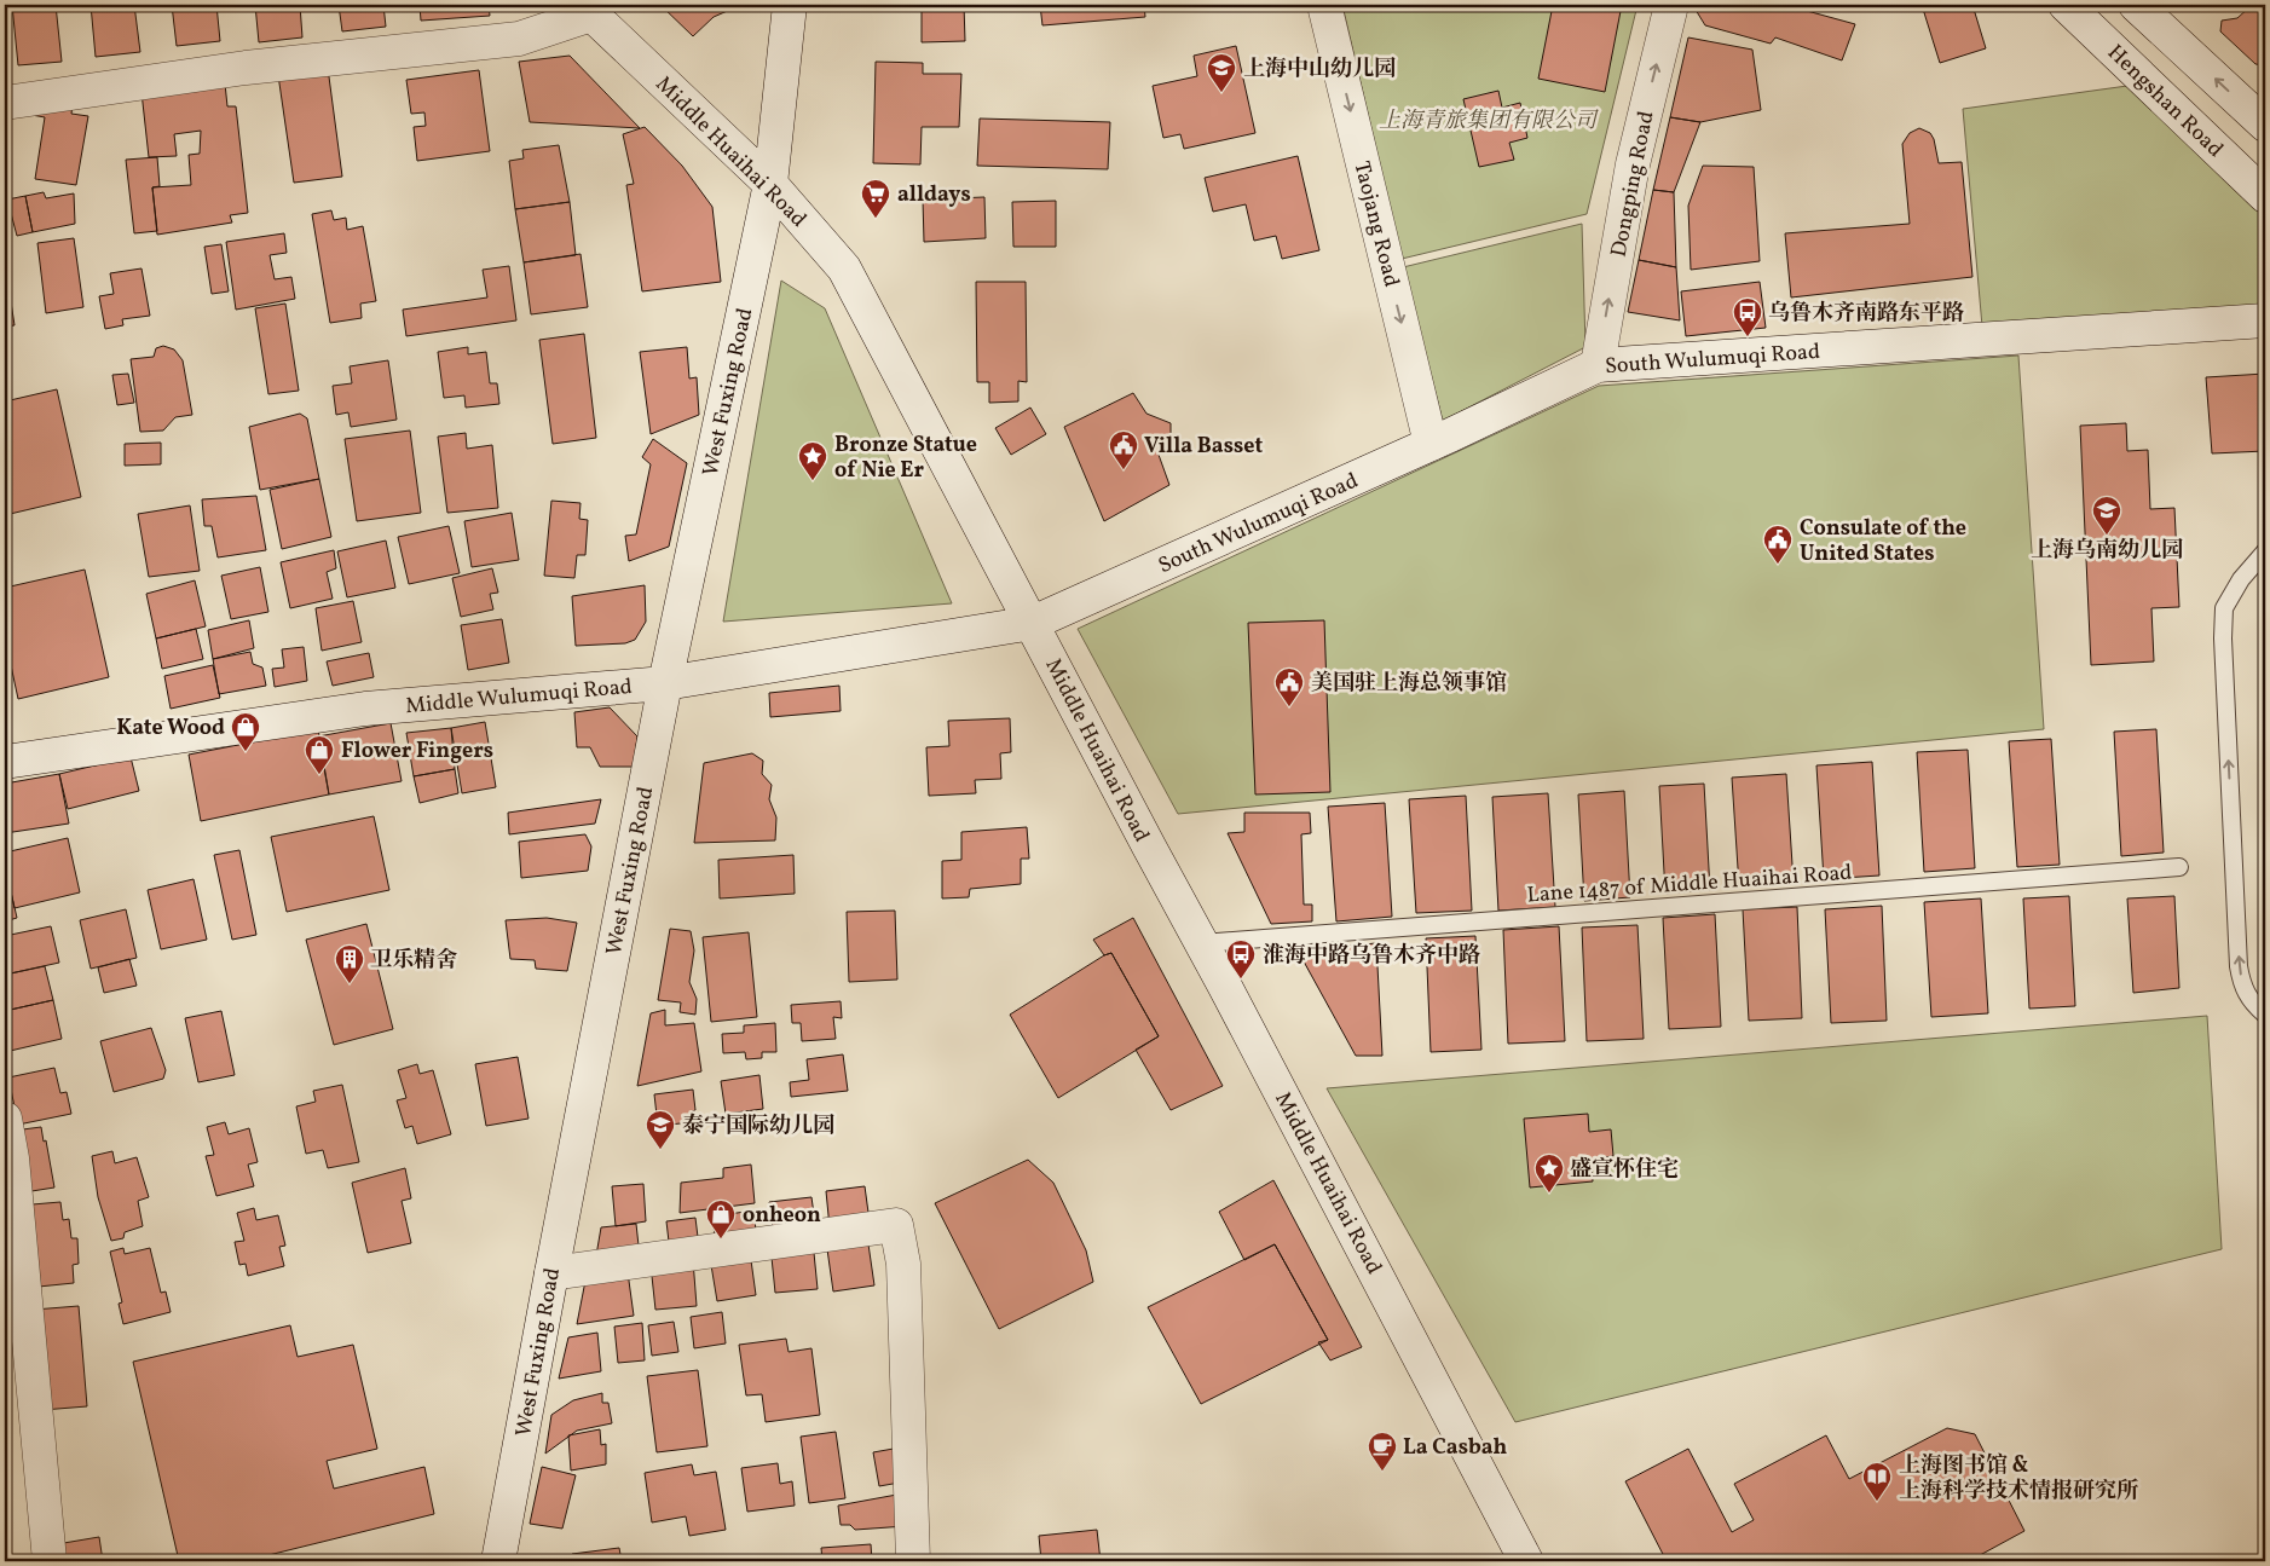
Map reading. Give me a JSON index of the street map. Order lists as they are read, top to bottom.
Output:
{
  "streets": {
    "street": [
      "Hengshan Road",
      "Middle Huaihai Road",
      "Dongping Road",
      "Taojang Road",
      "South Wulumuqi Road",
      "West Fuxing Road",
      "Middle Wulumuqi Road"
    ],
    "lane": ["Lane 1487 of Middle Huaihai Road"]
  },
  "crossings": [
    ["Middle Huaihai Road", "South Wulumuqi Road"],
    ["Middle Huaihai Road", "West Fuxing Road"],
    ["Middle Huaihai Road", "Middle Wulumuqi Road"],
    ["Middle Huaihai Road", "Lane 1487 of Middle Huaihai Road"],
    ["Dongping Road", "South Wulumuqi Road"],
    ["Taojang Road", "South Wulumuqi Road"],
    ["South Wulumuqi Road", "Middle Wulumuqi Road"],
    ["West Fuxing Road", "Middle Wulumuqi Road"]
  ],
  "one_way": ["Dongping Road", "Taojang Road"],
  "parks": ["上海青旅集团有限公司"],
  "places": {
    "school or university": ["上海中山幼儿园", "上海乌南幼儿园", "泰宁国际幼儿园"],
    "supermarket": ["alldays"],
    "bus stop": ["乌鲁木齐南路东平路", "淮海中路乌鲁木齐中路"],
    "public building": ["Villa Basset", "Consulate of the United States", "美国驻上海总领事馆"],
    "place": ["Bronze Statue of Nie Er", "盛宣怀住宅"],
    "shop": ["Kate Wood", "Flower Fingers", "onheon"],
    "building": ["卫乐精舍"],
    "cafe": ["La Casbah"],
    "library": ["上海图书馆 & 上海科学技术情报研究所"]
  }
}
